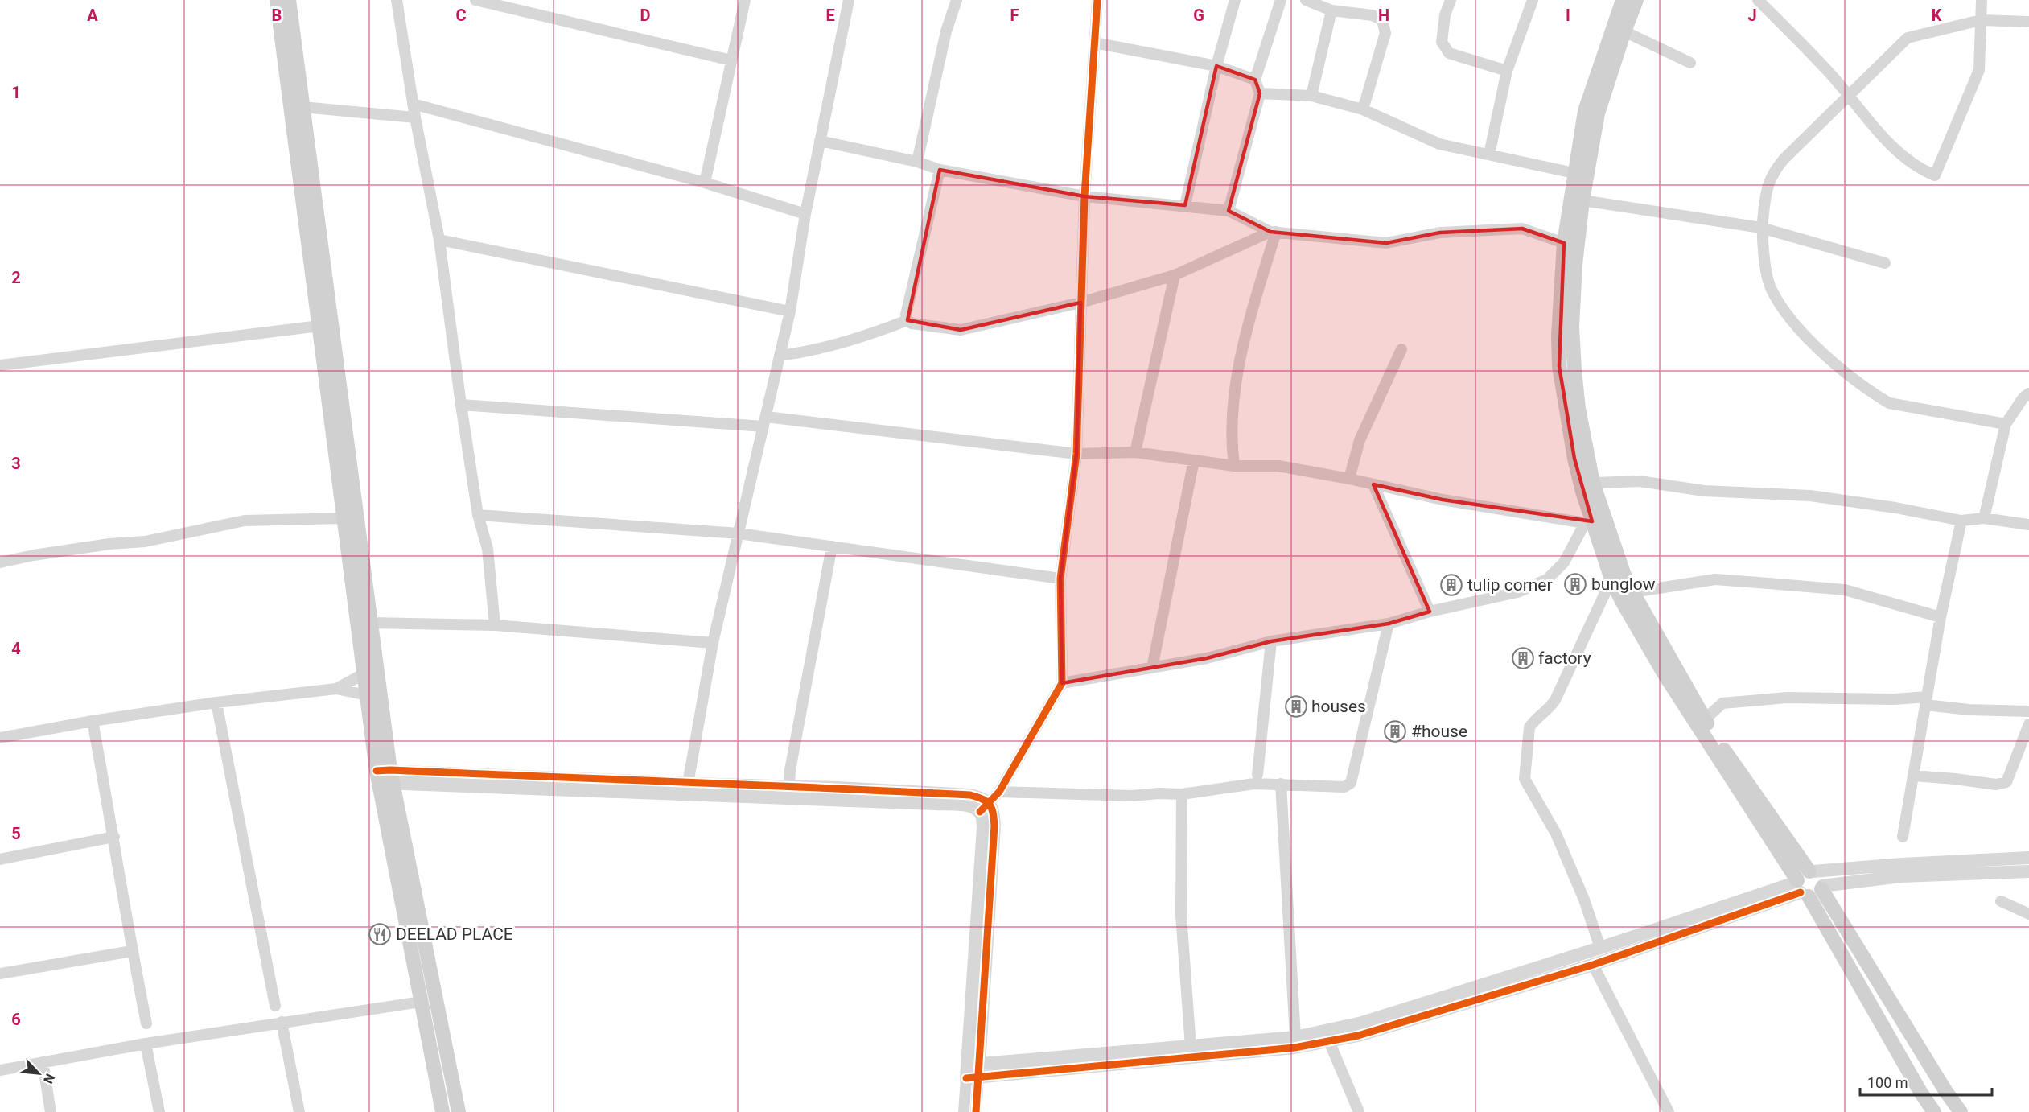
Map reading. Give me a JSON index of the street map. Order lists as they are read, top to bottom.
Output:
{
  "places": {
    "building": [
      "bunglow",
      "tulip corner",
      "factory",
      "houses",
      "#house"
    ],
    "restaurant": ["DEELAD PLACE"]
  },
  "scale_bar": "100 m",
  "north": "bottom right",
  "grid": {
    "columns": [
      "A",
      "B",
      "C",
      "D",
      "E",
      "F",
      "G",
      "H",
      "I",
      "J",
      "K"
    ],
    "rows": [
      "1",
      "2",
      "3",
      "4",
      "5",
      "6"
    ]
  }
}
